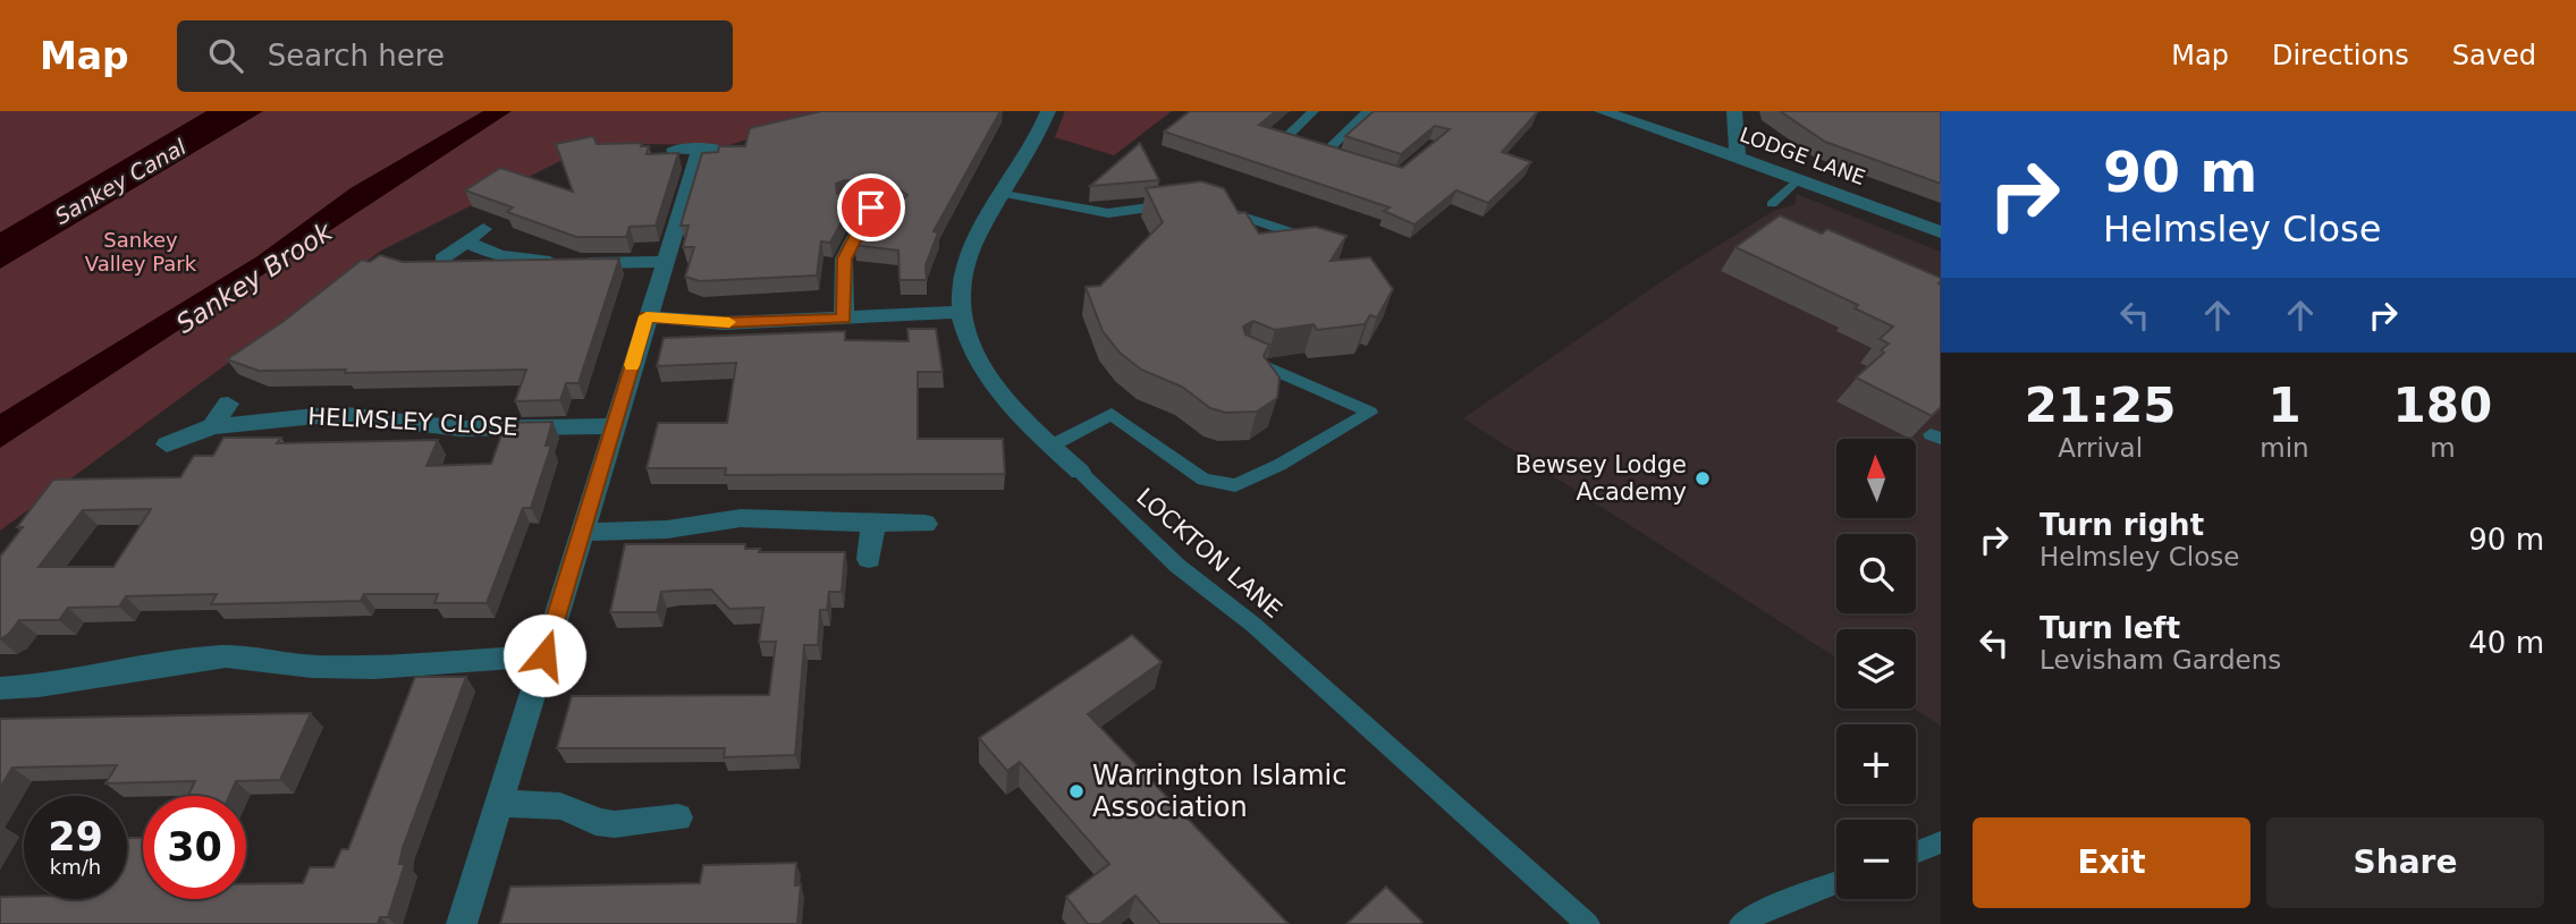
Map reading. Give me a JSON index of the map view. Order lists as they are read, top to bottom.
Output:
{
  "streets": {
    "street": ["LODGE LANE", "HELMSLEY CLOSE", "LOCKTON LANE"]
  },
  "water": ["Sankey Canal", "Sankey Brook"],
  "parks": ["Sankey Valley Park"],
  "places": ["Bewsey Lodge Academy", "Warrington Islamic Association"],
  "north": "top",
  "page": {
    "header": "Map",
    "search": "Search here",
    "nav": ["Map", "Directions", "Saved"],
    "turn": ["90 m", "Helmsley Close"],
    "eta": [
      "21:25",
      "Arrival",
      "1",
      "min",
      "180",
      "m"
    ],
    "map_buttons": ["+", "−"],
    "list": [
      {
        "name": "Turn right",
        "note": "Helmsley Close",
        "value": "90 m"
      },
      {
        "name": "Turn left",
        "note": "Levisham Gardens",
        "value": "40 m"
      }
    ],
    "speed": "29 km/h",
    "limit": "30",
    "buttons": ["Exit", "Share"]
  }
}
